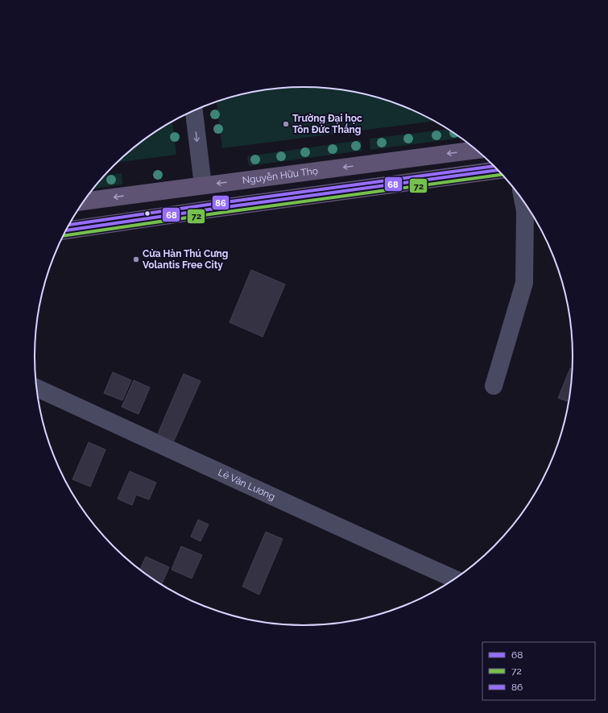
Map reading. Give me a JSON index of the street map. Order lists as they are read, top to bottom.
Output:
{
  "streets": {
    "main road": ["Nguyễn Hữu Thọ"],
    "street": ["Lê Văn Lương"]
  },
  "places": ["Trường Đại học Tôn Đức Thắng", "Cửa Hàn Thú Cưng Volantis Free City"],
  "lines": ["transit line 86", "transit line 68", "transit line 72"],
  "legend": ["68", "72", "86"]
}
